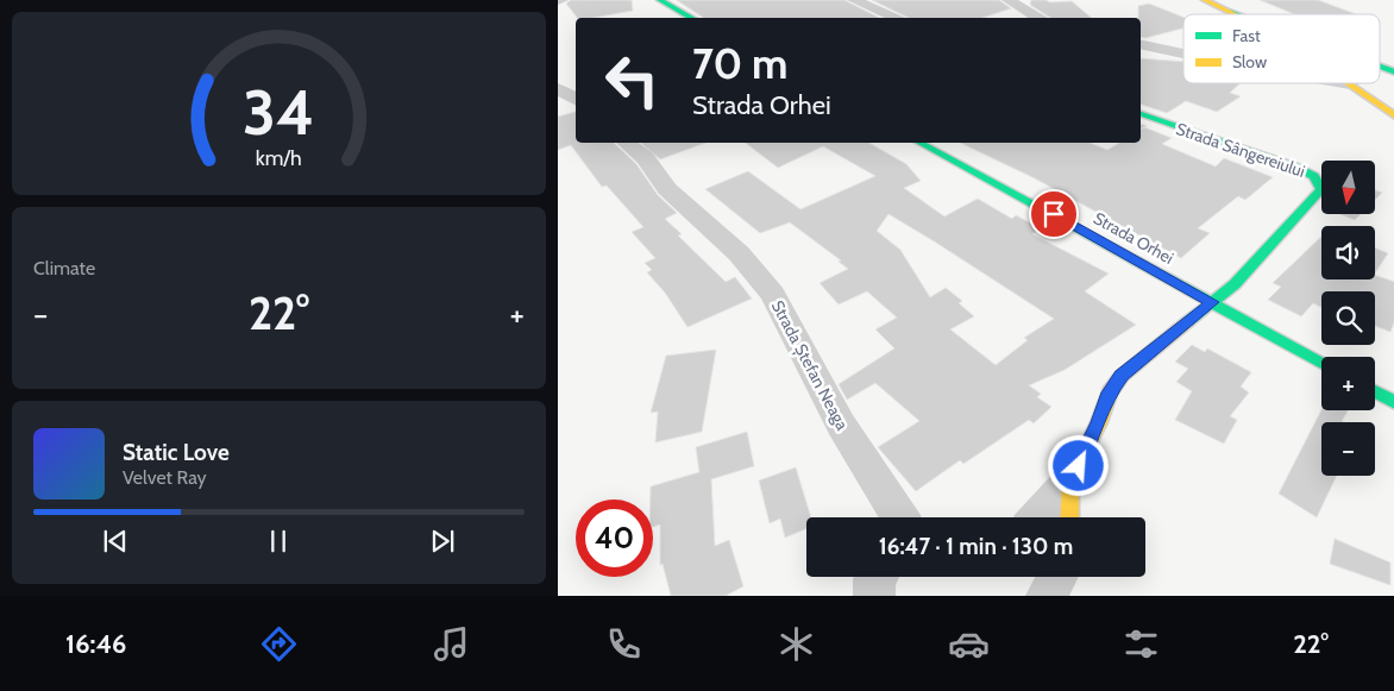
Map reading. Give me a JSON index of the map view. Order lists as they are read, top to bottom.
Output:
{
  "streets": {
    "street": ["Strada Sângereiului", "Strada Orhei", "Strada Ștefan Neaga"]
  },
  "crossings": [
    ["Strada Sângereiului", "Strada Orhei"]
  ],
  "legend": ["Fast", "Slow"],
  "north": "bottom",
  "page": {
    "turn": ["70 m", "Strada Orhei"],
    "map_buttons": ["+", "−"],
    "tile": "Climate",
    "heat": ["−", "22°", "+"],
    "song": ["Static Love", "Velvet Ray"],
    "limit": "40",
    "trip": "16:47 · 1 min · 130 m",
    "tabs": ["16:46", "22°"],
    "gauge": ["34", "km/h"]
  }
}
